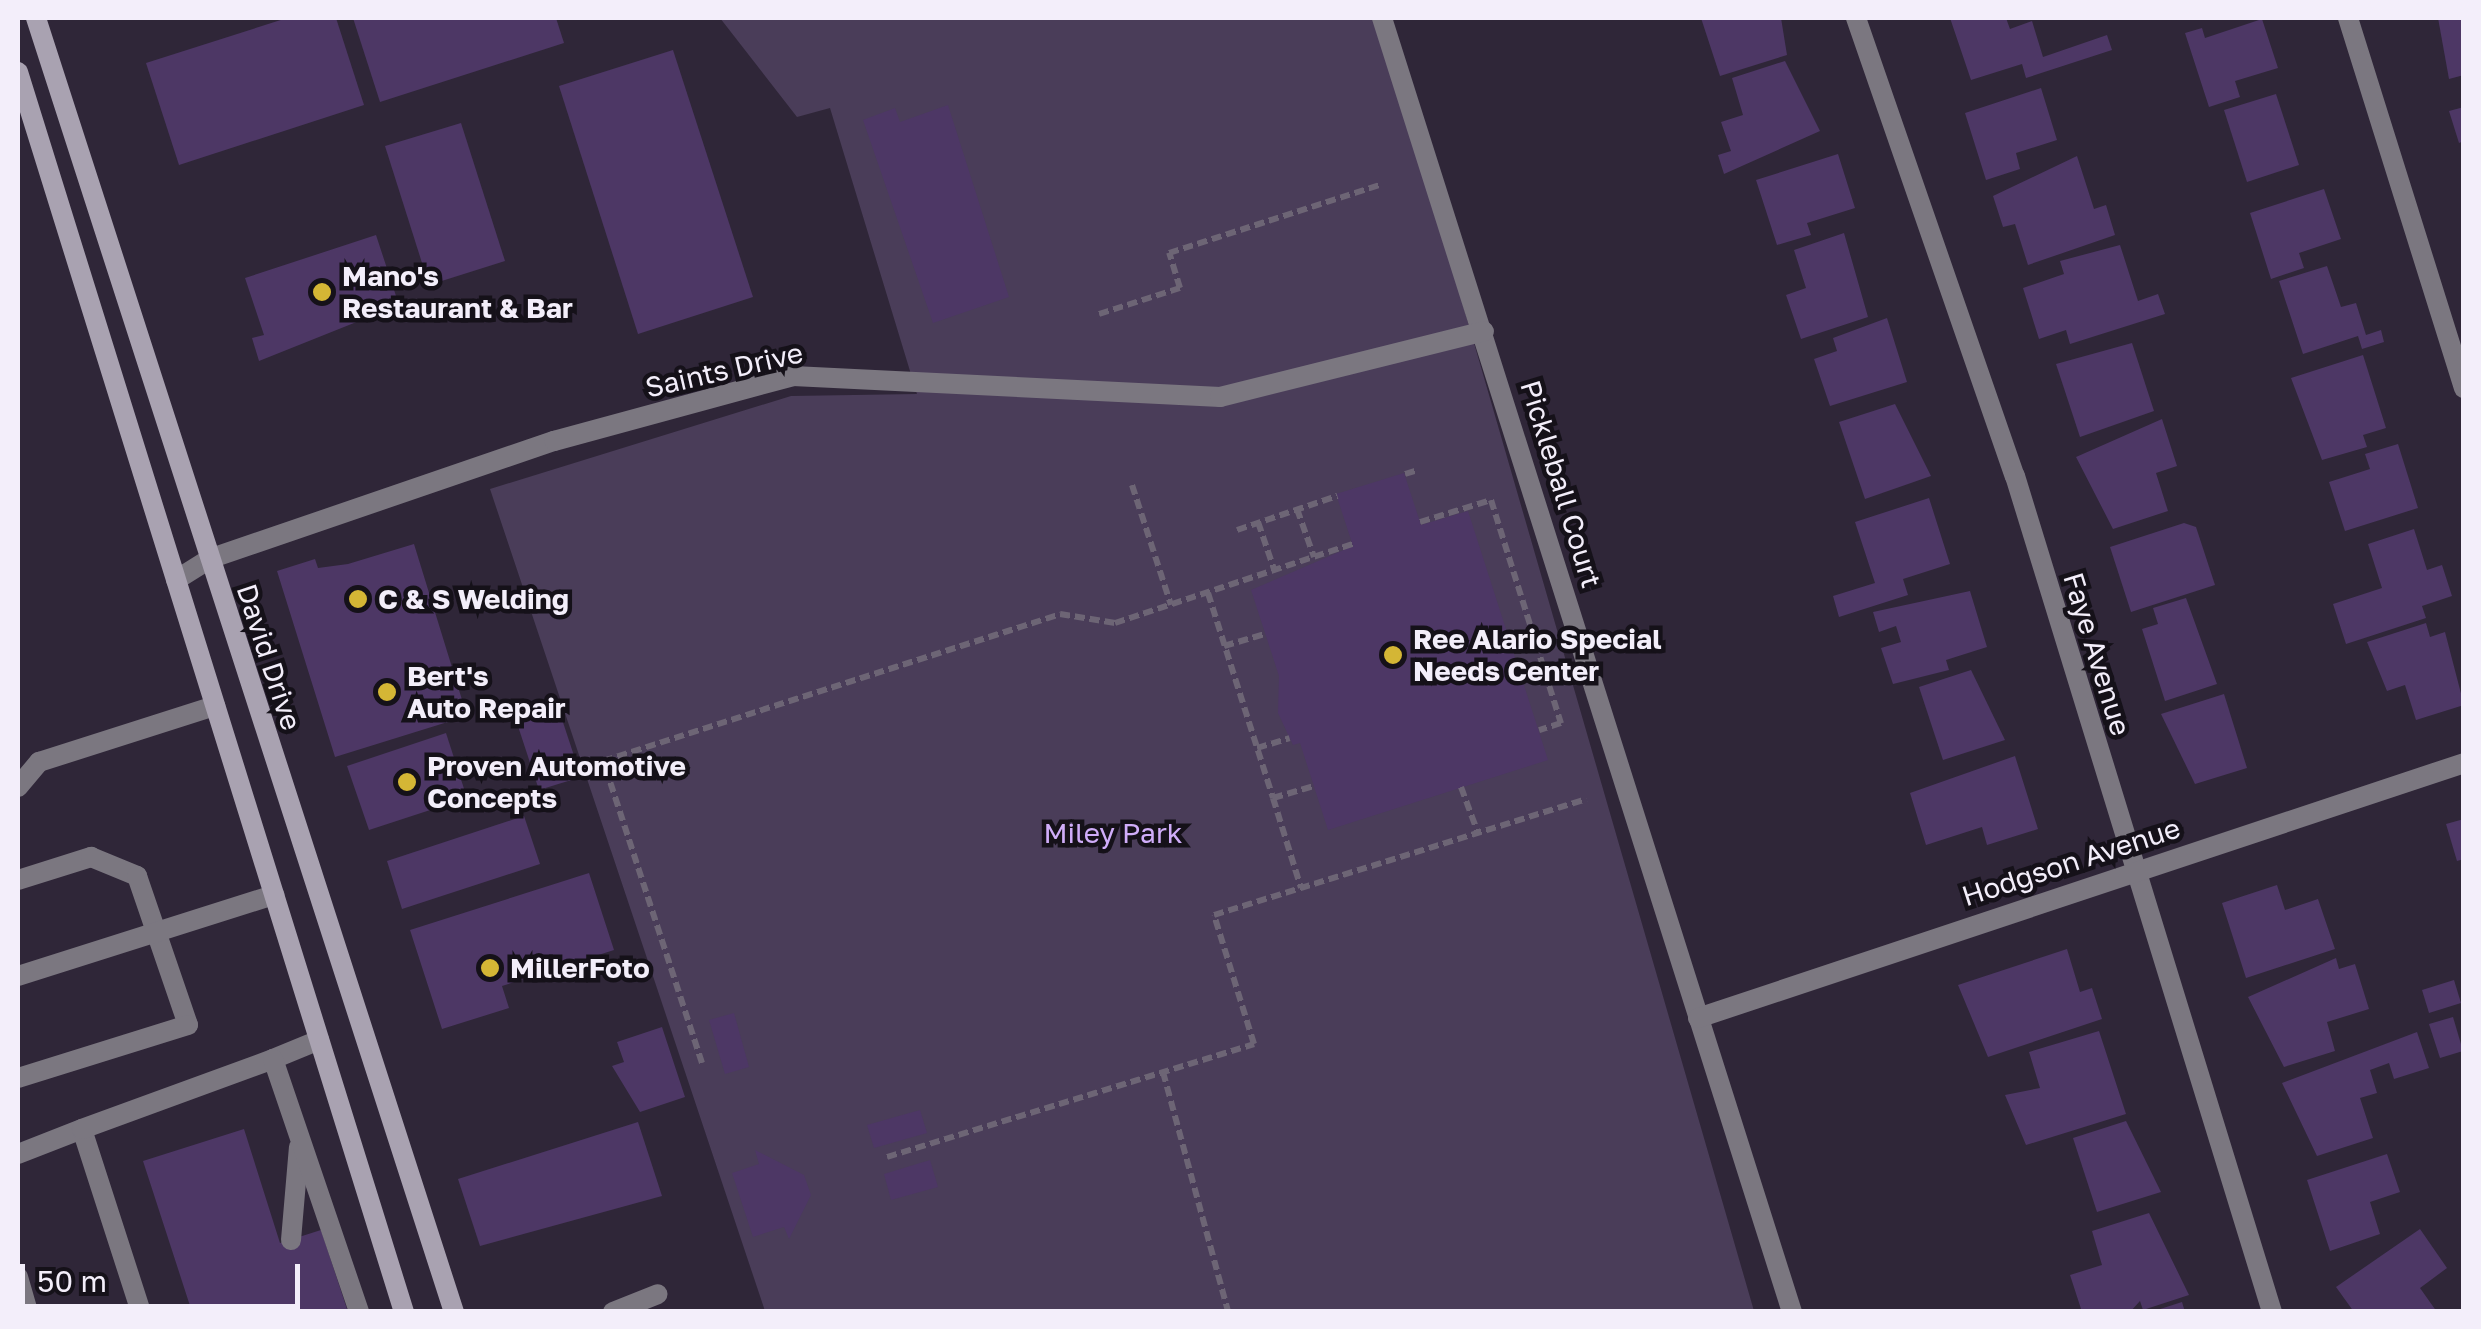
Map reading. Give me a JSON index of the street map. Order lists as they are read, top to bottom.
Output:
{
  "streets": {
    "main road": ["David Drive"],
    "street": [
      "Saints Drive",
      "Pickleball Court",
      "Faye Avenue",
      "Hodgson Avenue"
    ]
  },
  "crossings": [
    ["Saints Drive", "Pickleball Court"],
    ["Saints Drive", "David Drive"],
    ["Pickleball Court", "Hodgson Avenue"],
    ["Faye Avenue", "Hodgson Avenue"]
  ],
  "parks": ["Miley Park"],
  "places": [
    "Mano's Restaurant & Bar",
    "C & S Welding",
    "Ree Alario Special Needs Center",
    "Bert's Auto Repair",
    "Proven Automotive Concepts",
    "MillerFoto"
  ],
  "scale_bar": "50 m"
}
